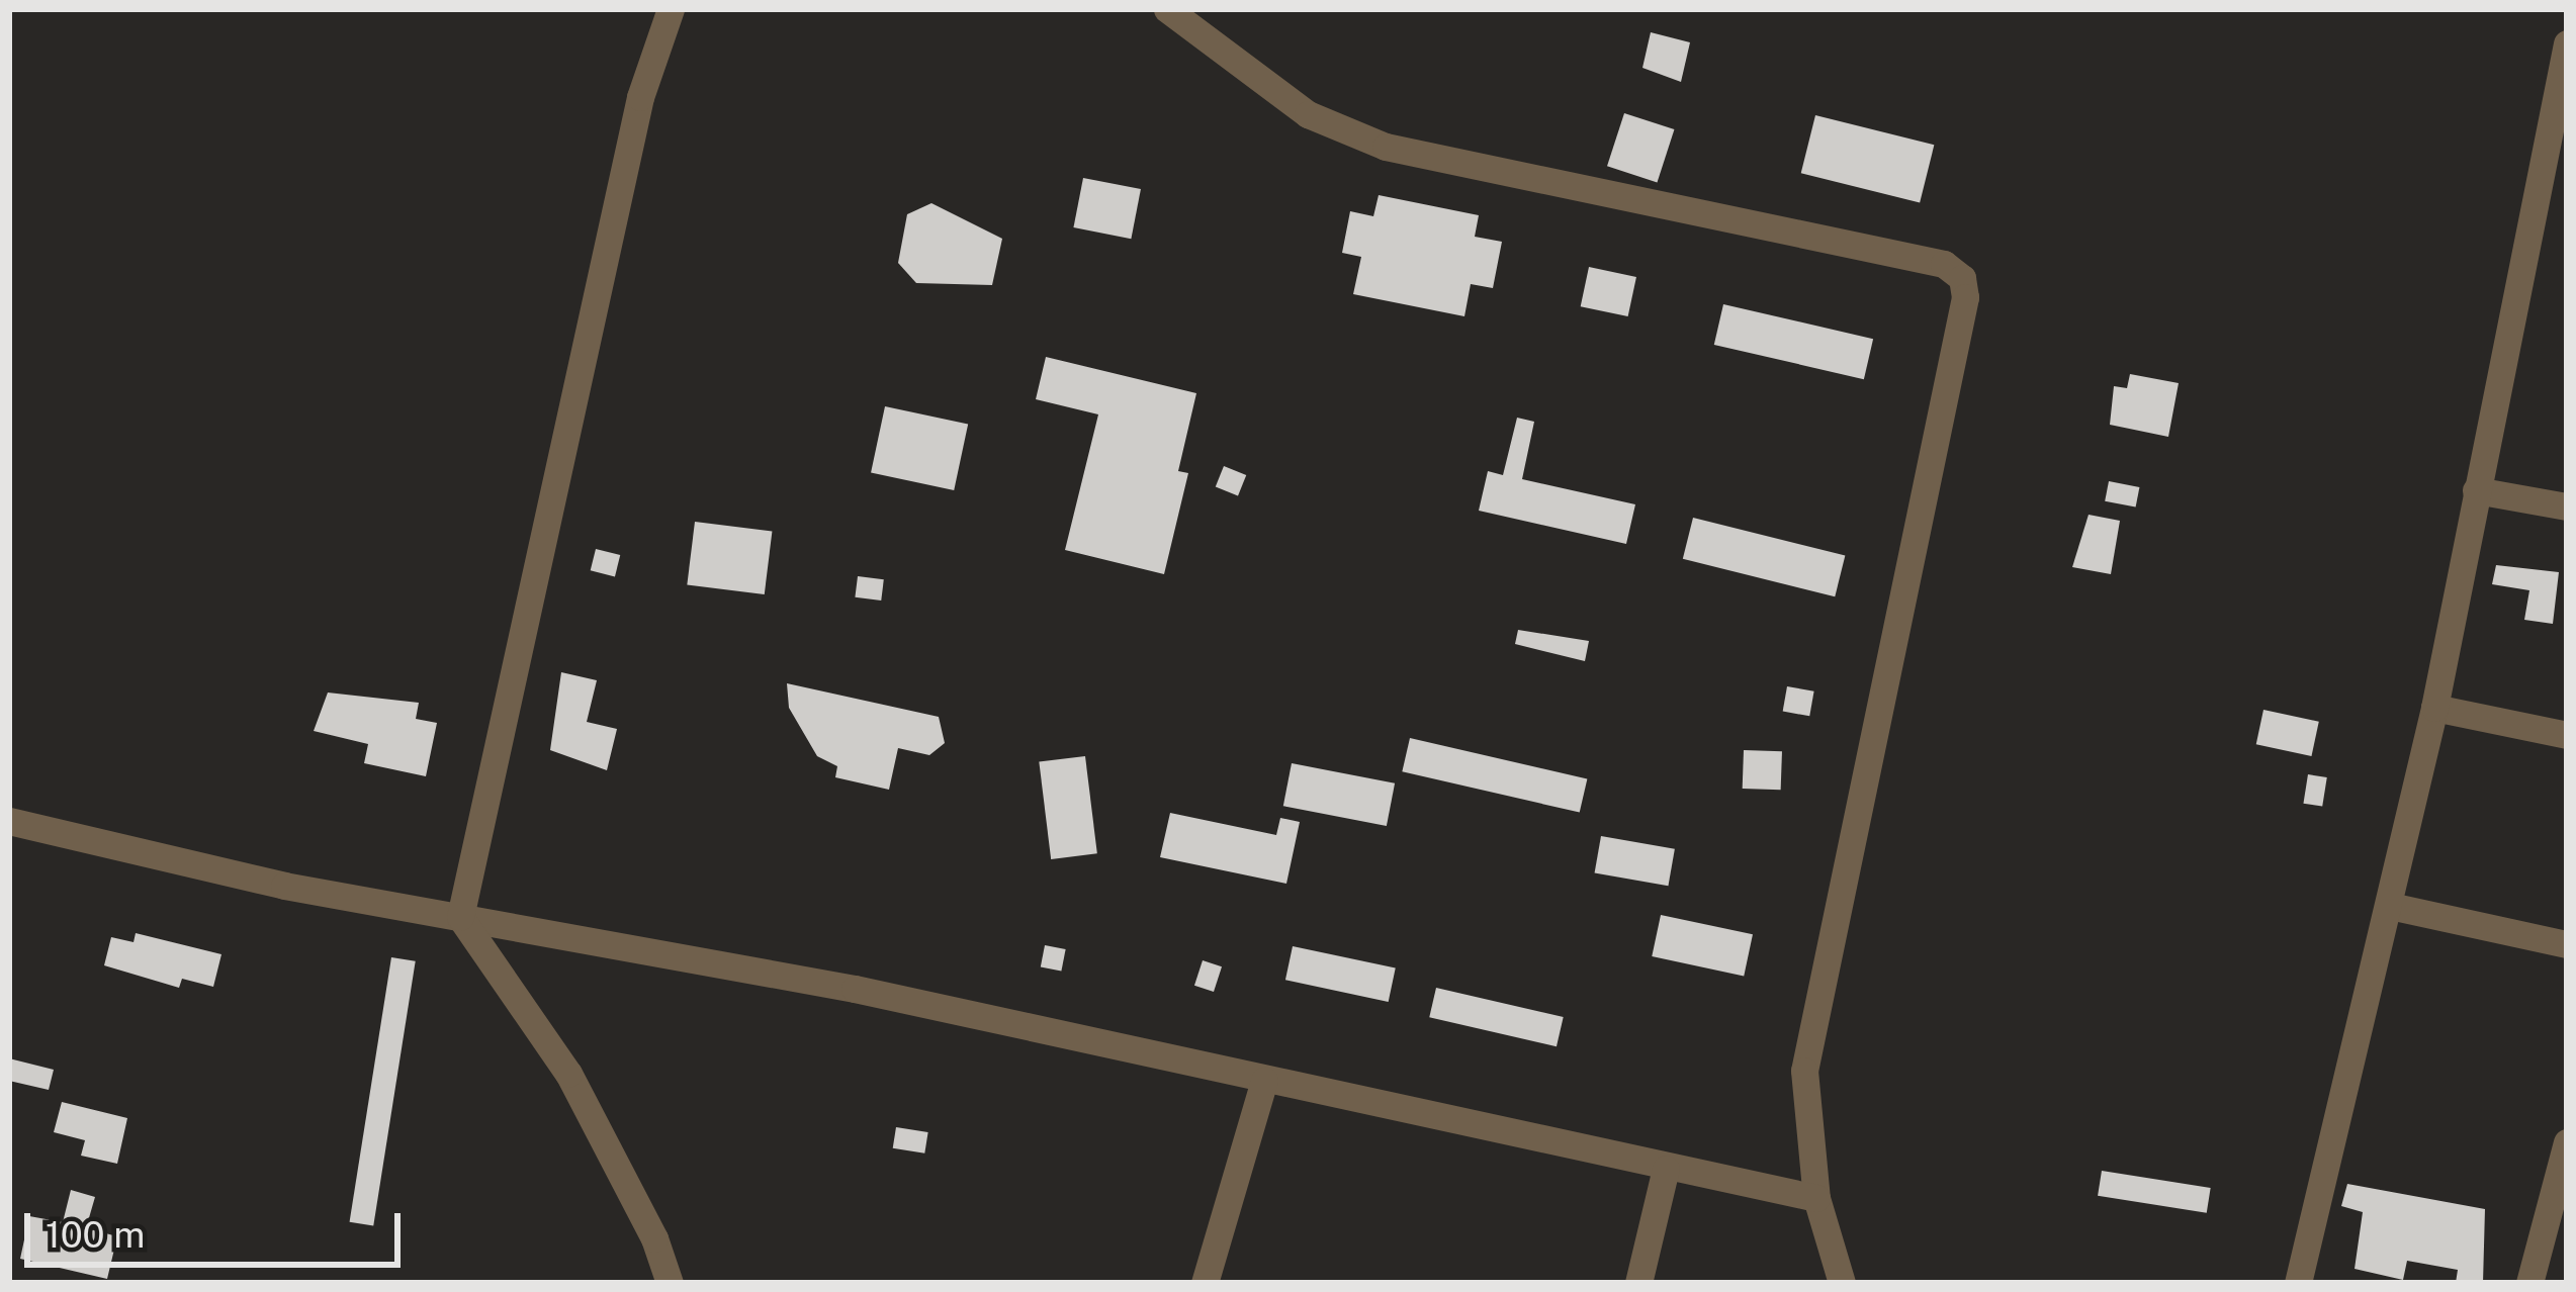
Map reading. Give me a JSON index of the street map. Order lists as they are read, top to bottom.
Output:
{
  "scale_bar": "100 m"
}
